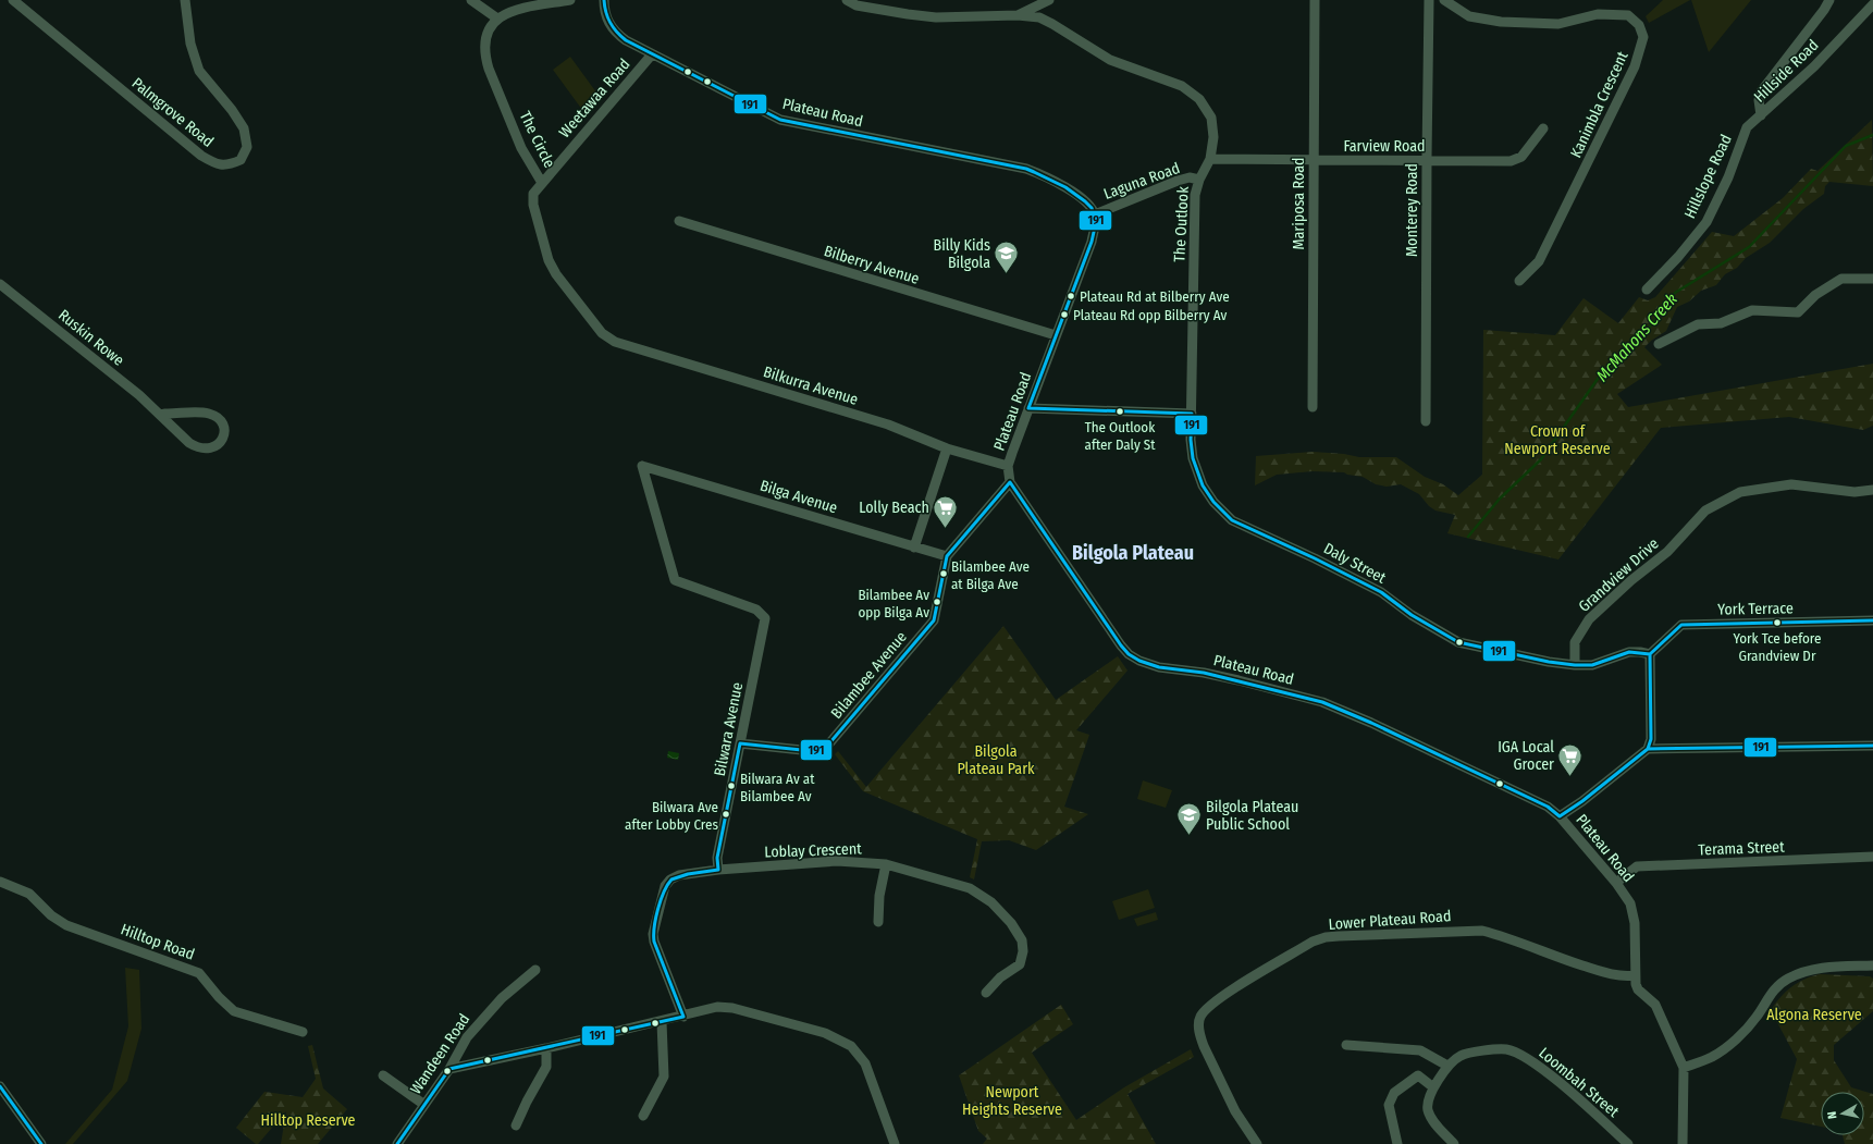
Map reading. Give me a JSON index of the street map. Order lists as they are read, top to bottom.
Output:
{
  "streets": {
    "street": [
      "Hillside Road",
      "Weetawaa Road",
      "Kanimbla Crescent",
      "Palmgrove Road",
      "Plateau Road",
      "The Circle",
      "Farview Road",
      "Hillslope Road",
      "Laguna Road",
      "Mariposa Road",
      "Monterey Road",
      "The Outlook",
      "Bilberry Avenue",
      "Ruskin Rowe",
      "Bilkurra Avenue",
      "Bilga Avenue",
      "Daly Street",
      "Grandview Drive",
      "York Terrace",
      "Bilambee Avenue",
      "Bilwara Avenue",
      "Terama Street",
      "Loblay Crescent",
      "Lower Plateau Road",
      "Hilltop Road",
      "Wandeen Road",
      "Loombah Street"
    ]
  },
  "crossings": [
    ["Hillside Road", "Hillslope Road"],
    ["Weetawaa Road", "Plateau Road"],
    ["Weetawaa Road", "The Circle"],
    ["Plateau Road", "Laguna Road"],
    ["Plateau Road", "Bilberry Avenue"],
    ["Plateau Road", "Bilkurra Avenue"],
    ["Plateau Road", "Bilambee Avenue"],
    ["Plateau Road", "Terama Street"],
    ["Plateau Road", "Lower Plateau Road"],
    ["The Circle", "Bilkurra Avenue"],
    ["Farview Road", "Mariposa Road"],
    ["Farview Road", "Monterey Road"],
    ["Farview Road", "The Outlook"],
    ["Laguna Road", "The Outlook"],
    ["The Outlook", "Daly Street"],
    ["Bilga Avenue", "Bilambee Avenue"],
    ["Bilga Avenue", "Bilwara Avenue"],
    ["Daly Street", "Grandview Drive"],
    ["Bilambee Avenue", "Bilwara Avenue"],
    ["Bilwara Avenue", "Loblay Crescent"]
  ],
  "districts": ["Bilgola Plateau"],
  "water": ["McMahons Creek"],
  "parks": [
    "Crown of Newport Reserve",
    "Bilgola Plateau Park",
    "Algona Reserve",
    "Newport Heights Reserve",
    "Hilltop Reserve"
  ],
  "places": {
    "school or university": ["Billy Kids Bilgola", "Bilgola Plateau Public School"],
    "other": [
      "Plateau Rd at Bilberry Ave",
      "Plateau Rd opp Bilberry Av",
      "The Outlook after Daly St",
      "Bilambee Ave at Bilga Ave",
      "Bilambee Av opp Bilga Av",
      "York Tce before Grandview Dr",
      "Bilwara Av at Bilambee Av",
      "Bilwara Ave after Lobby Cres"
    ],
    "supermarket": ["Lolly Beach", "IGA Local Grocer"]
  },
  "lines": ["transit line 191"],
  "north": "left"
}
